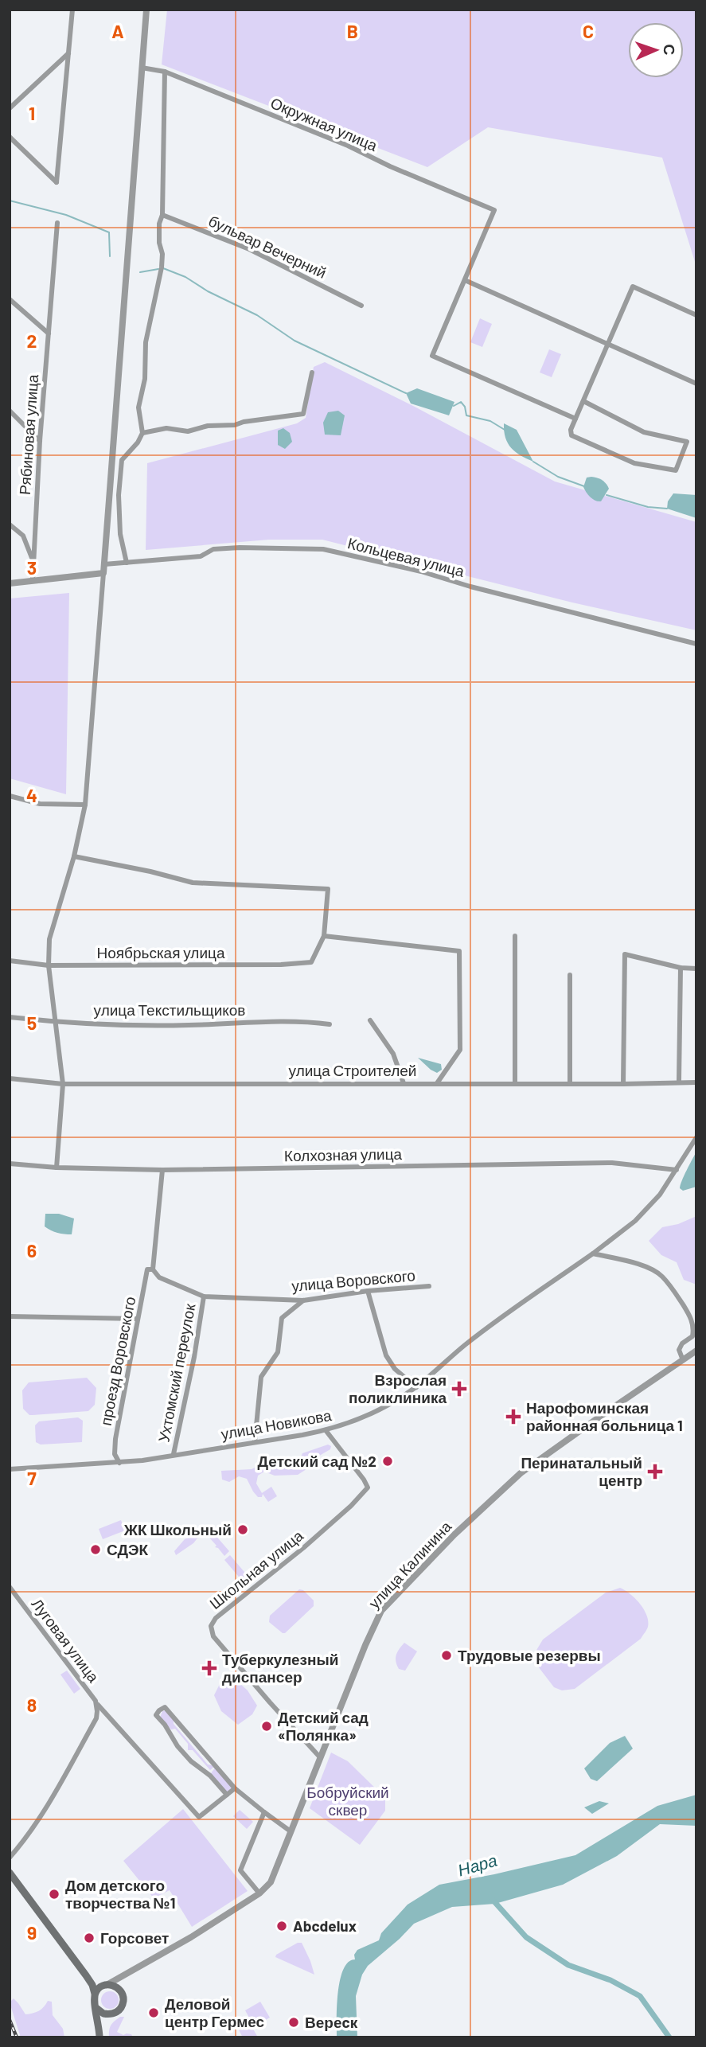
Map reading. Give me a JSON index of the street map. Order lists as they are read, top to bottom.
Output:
{
  "streets": {
    "street": [
      "Окружная улица",
      "бульвар Вечерний",
      "Рябиновая улица",
      "Кольцевая улица",
      "Ноябрьская улица",
      "улица Текстильщиков",
      "улица Строителей",
      "Колхозная улица",
      "улица Воровского",
      "проезд Воровского",
      "Ухтомский переулок",
      "улица Новикова",
      "улица Калинина",
      "Школьная улица",
      "Луговая улица"
    ]
  },
  "crossings": [
    ["Колхозная улица", "улица Новикова"],
    ["улица Воровского", "проезд Воровского"],
    ["улица Воровского", "Ухтомский переулок"],
    ["проезд Воровского", "улица Новикова"],
    ["Ухтомский переулок", "улица Новикова"],
    ["улица Новикова", "Школьная улица"],
    ["улица Калинина", "Школьная улица"]
  ],
  "water": ["Нара"],
  "parks": ["Бобруйский сквер"],
  "places": {
    "health": [
      "Взрослая поликлиника",
      "Нарофоминская районная больница 1",
      "Перинатальный центр",
      "Туберкулезный диспансер"
    ],
    "other": [
      "Детский сад №2",
      "ЖК Школьный",
      "СДЭК",
      "Трудовые резервы",
      "Детский сад «Полянка»",
      "Дом детского творчества №1",
      "Abcdelux",
      "Горсовет",
      "Деловой центр Гермес",
      "Вереcк"
    ]
  },
  "north": "right",
  "grid": {
    "columns": ["A", "B", "C"],
    "rows": [
      "1",
      "2",
      "3",
      "4",
      "5",
      "6",
      "7",
      "8",
      "9"
    ]
  }
}
